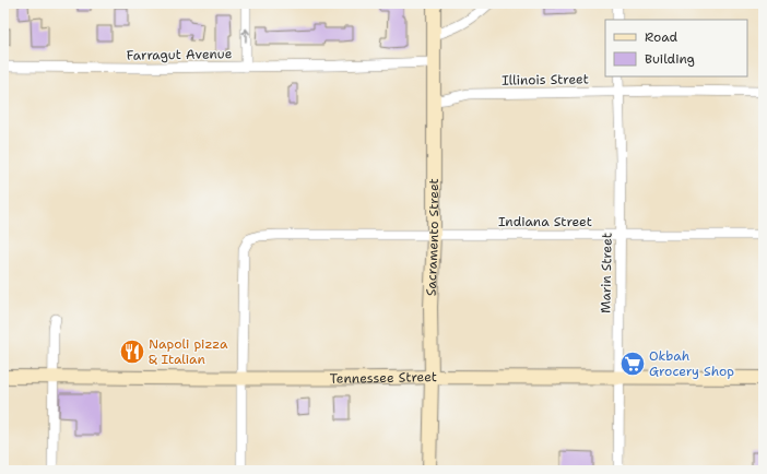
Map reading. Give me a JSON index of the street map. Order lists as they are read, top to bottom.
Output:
{
  "streets": {
    "main road": ["Sacramento Street", "Tennessee Street"],
    "street": [
      "Farragut Avenue",
      "Illinois Street",
      "Indiana Street",
      "Marin Street"
    ]
  },
  "crossings": [
    ["Farragut Avenue", "Sacramento Street"],
    ["Illinois Street", "Sacramento Street"],
    ["Illinois Street", "Marin Street"],
    ["Indiana Street", "Sacramento Street"],
    ["Indiana Street", "Marin Street"],
    ["Indiana Street", "Tennessee Street"],
    ["Sacramento Street", "Tennessee Street"],
    ["Marin Street", "Tennessee Street"]
  ],
  "places": {
    "restaurant": ["Napoli pizza & Italian"],
    "supermarket": ["Okbah Grocery Shop"]
  },
  "legend": ["Road", "Building"]
}
